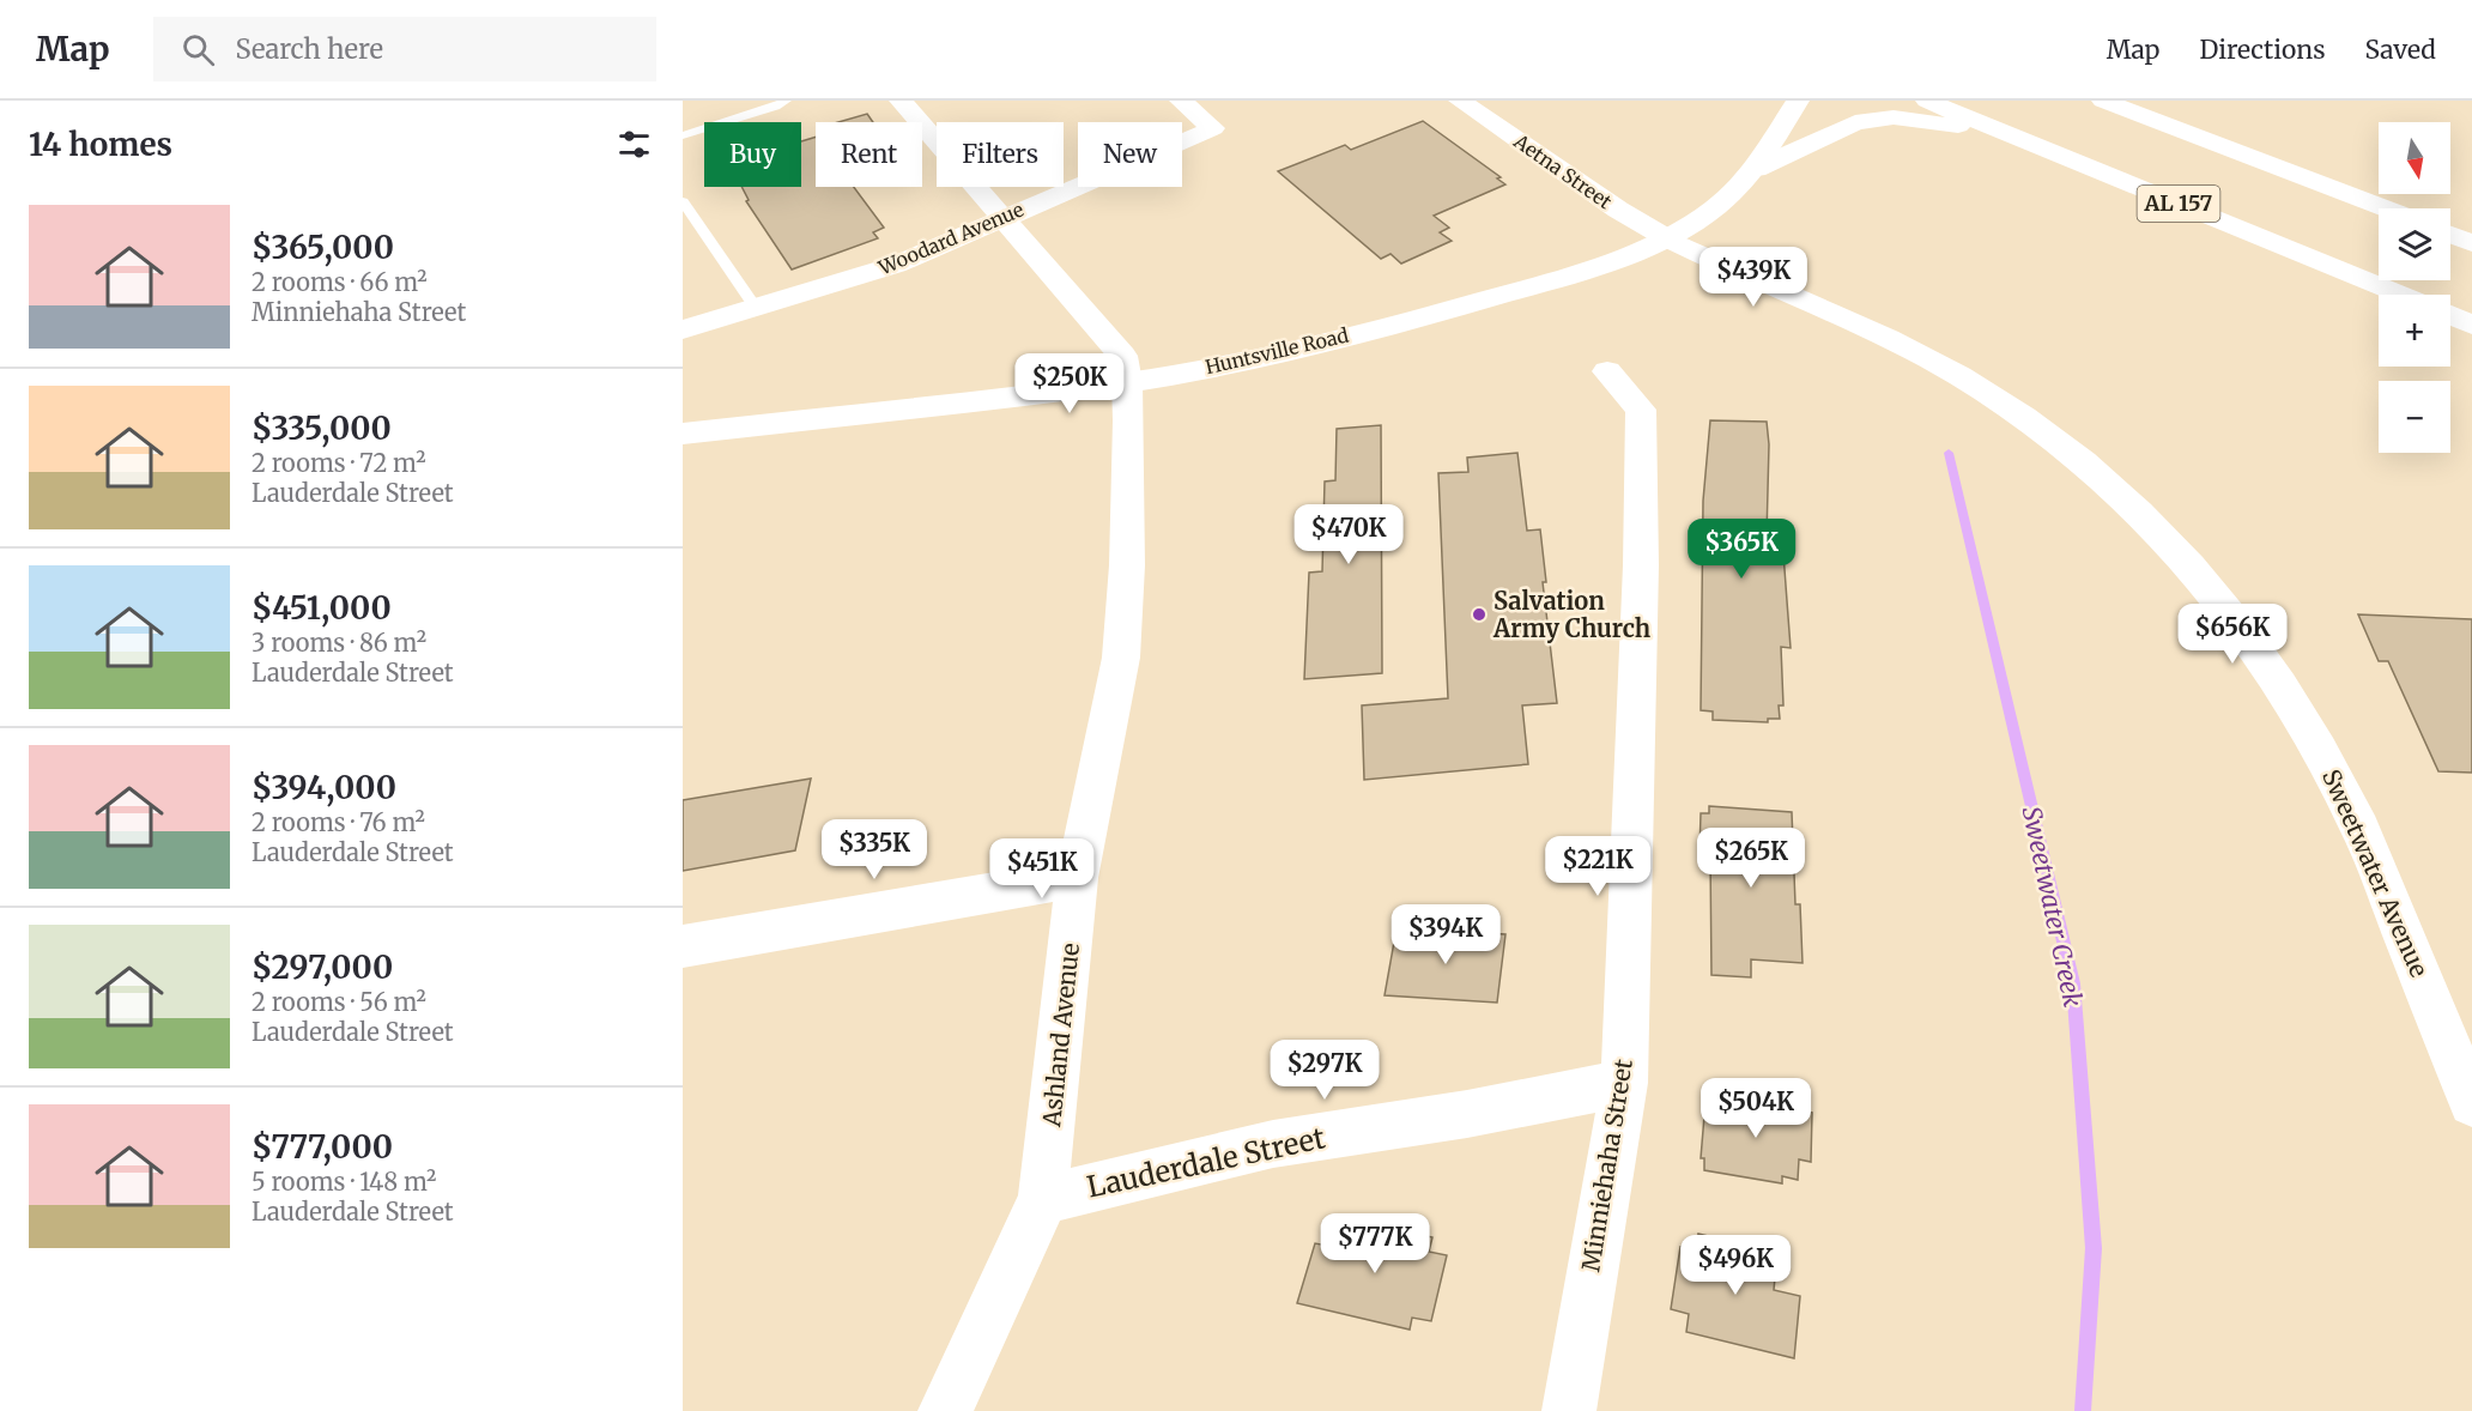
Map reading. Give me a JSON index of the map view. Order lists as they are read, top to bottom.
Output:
{
  "streets": {
    "main road": [
      "Aetna Street",
      "AL 157",
      "Woodard Avenue",
      "Huntsville Road",
      "Sweetwater Avenue",
      "Ashland Avenue",
      "Lauderdale Street",
      "Minniehaha Street"
    ]
  },
  "crossings": [
    ["Aetna Street", "Huntsville Road"],
    ["Aetna Street", "Sweetwater Avenue"],
    ["Woodard Avenue", "Ashland Avenue"],
    ["Huntsville Road", "Sweetwater Avenue"],
    ["Huntsville Road", "Ashland Avenue"],
    ["Ashland Avenue", "Lauderdale Street"],
    ["Lauderdale Street", "Minniehaha Street"]
  ],
  "water": ["Sweetwater Creek"],
  "places": ["Salvation Army Church"],
  "north": "bottom",
  "page": {
    "header": "Map",
    "search": "Search here",
    "nav": ["Map", "Directions", "Saved"],
    "heading": "14 homes",
    "map_buttons": ["+", "−"],
    "chip": [
      "Buy",
      "Rent",
      "Filters",
      "New"
    ],
    "list": [
      {
        "name": "$365,000",
        "note": "2 rooms · 66 m² · Minniehaha Street"
      },
      {
        "name": "$335,000",
        "note": "2 rooms · 72 m² · Lauderdale Street"
      },
      {
        "name": "$451,000",
        "note": "3 rooms · 86 m² · Lauderdale Street"
      },
      {
        "name": "$394,000",
        "note": "2 rooms · 76 m² · Lauderdale Street"
      },
      {
        "name": "$297,000",
        "note": "2 rooms · 56 m² · Lauderdale Street"
      },
      {
        "name": "$777,000",
        "note": "5 rooms · 148 m² · Lauderdale Street"
      }
    ],
    "price": [
      "$439K",
      "$250K",
      "$470K",
      "$365K",
      "$656K",
      "$335K",
      "$265K",
      "$221K",
      "$451K",
      "$394K",
      "$297K",
      "$504K",
      "$777K",
      "$496K"
    ]
  }
}
